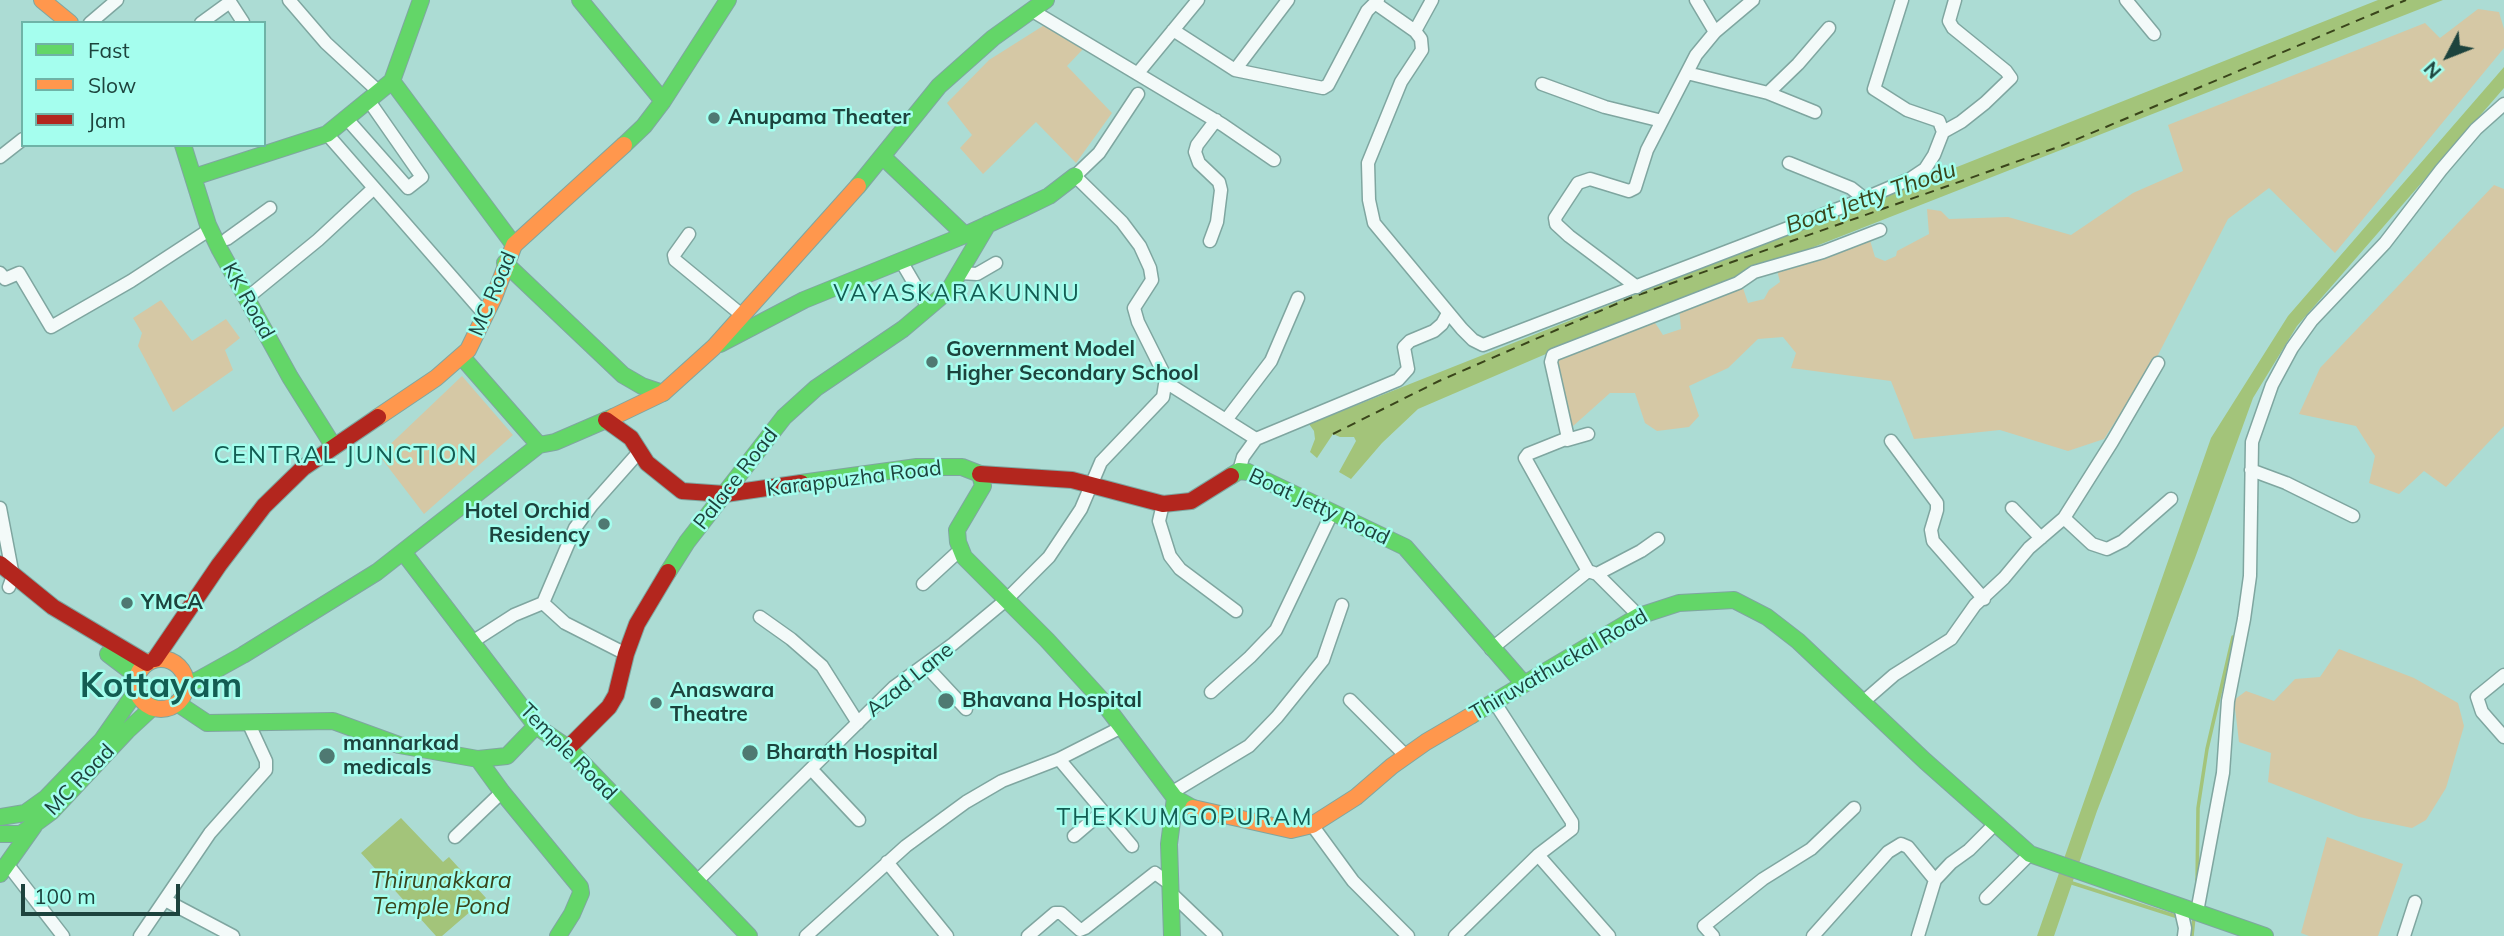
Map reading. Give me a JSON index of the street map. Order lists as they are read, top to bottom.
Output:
{
  "streets": {
    "main road": [
      "MC Road",
      "KK Road",
      "Palace Road",
      "Karappuzha Road",
      "Boat Jetty Road",
      "Thiruvathuckal Road",
      "Temple Road"
    ],
    "street": ["Azad Lane"]
  },
  "crossings": [
    ["MC Road", "KK Road"],
    ["Palace Road", "Karappuzha Road"],
    ["Palace Road", "Temple Road"],
    ["Karappuzha Road", "Boat Jetty Road"],
    ["Boat Jetty Road", "Thiruvathuckal Road"],
    ["Boat Jetty Road", "Azad Lane"],
    ["Azad Lane", "Temple Road"]
  ],
  "districts": [
    "VAYASKARAKUNNU",
    "CENTRAL JUNCTION",
    "Kottayam",
    "THEKKUMGOPURAM"
  ],
  "water": ["Boat Jetty Thodu", "Thirunakkara Temple Pond"],
  "places": [
    "Anupama Theater",
    "Government Model Higher Secondary School",
    "Hotel Orchid Residency",
    "YMCA",
    "Bhavana Hospital",
    "Anaswara Theatre",
    "Bharath Hospital",
    "mannarkad medicals"
  ],
  "legend": ["Fast", "Slow", "Jam"],
  "scale_bar": "100 m",
  "north": "bottom left"
}
